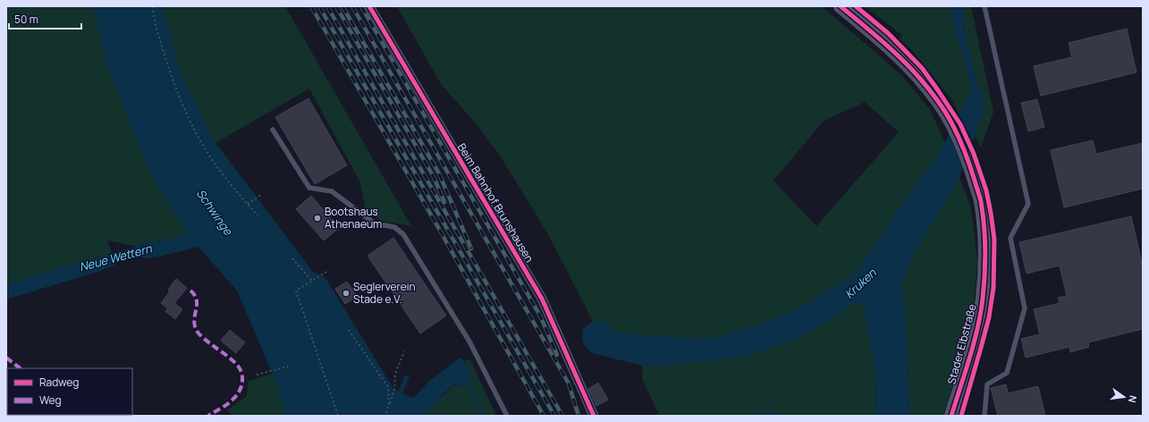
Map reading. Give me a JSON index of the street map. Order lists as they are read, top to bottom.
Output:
{
  "streets": {
    "street": ["Beim Bahnhof Brunshausen", "Stader Elbstraße"]
  },
  "water": ["Schwinge", "Neue Wettern", "Kruken"],
  "places": ["Bootshaus Athenaeum", "Seglerverein Stade e.V."],
  "legend": ["Radweg", "Weg"],
  "scale_bar": "50 m",
  "north": "right"
}
